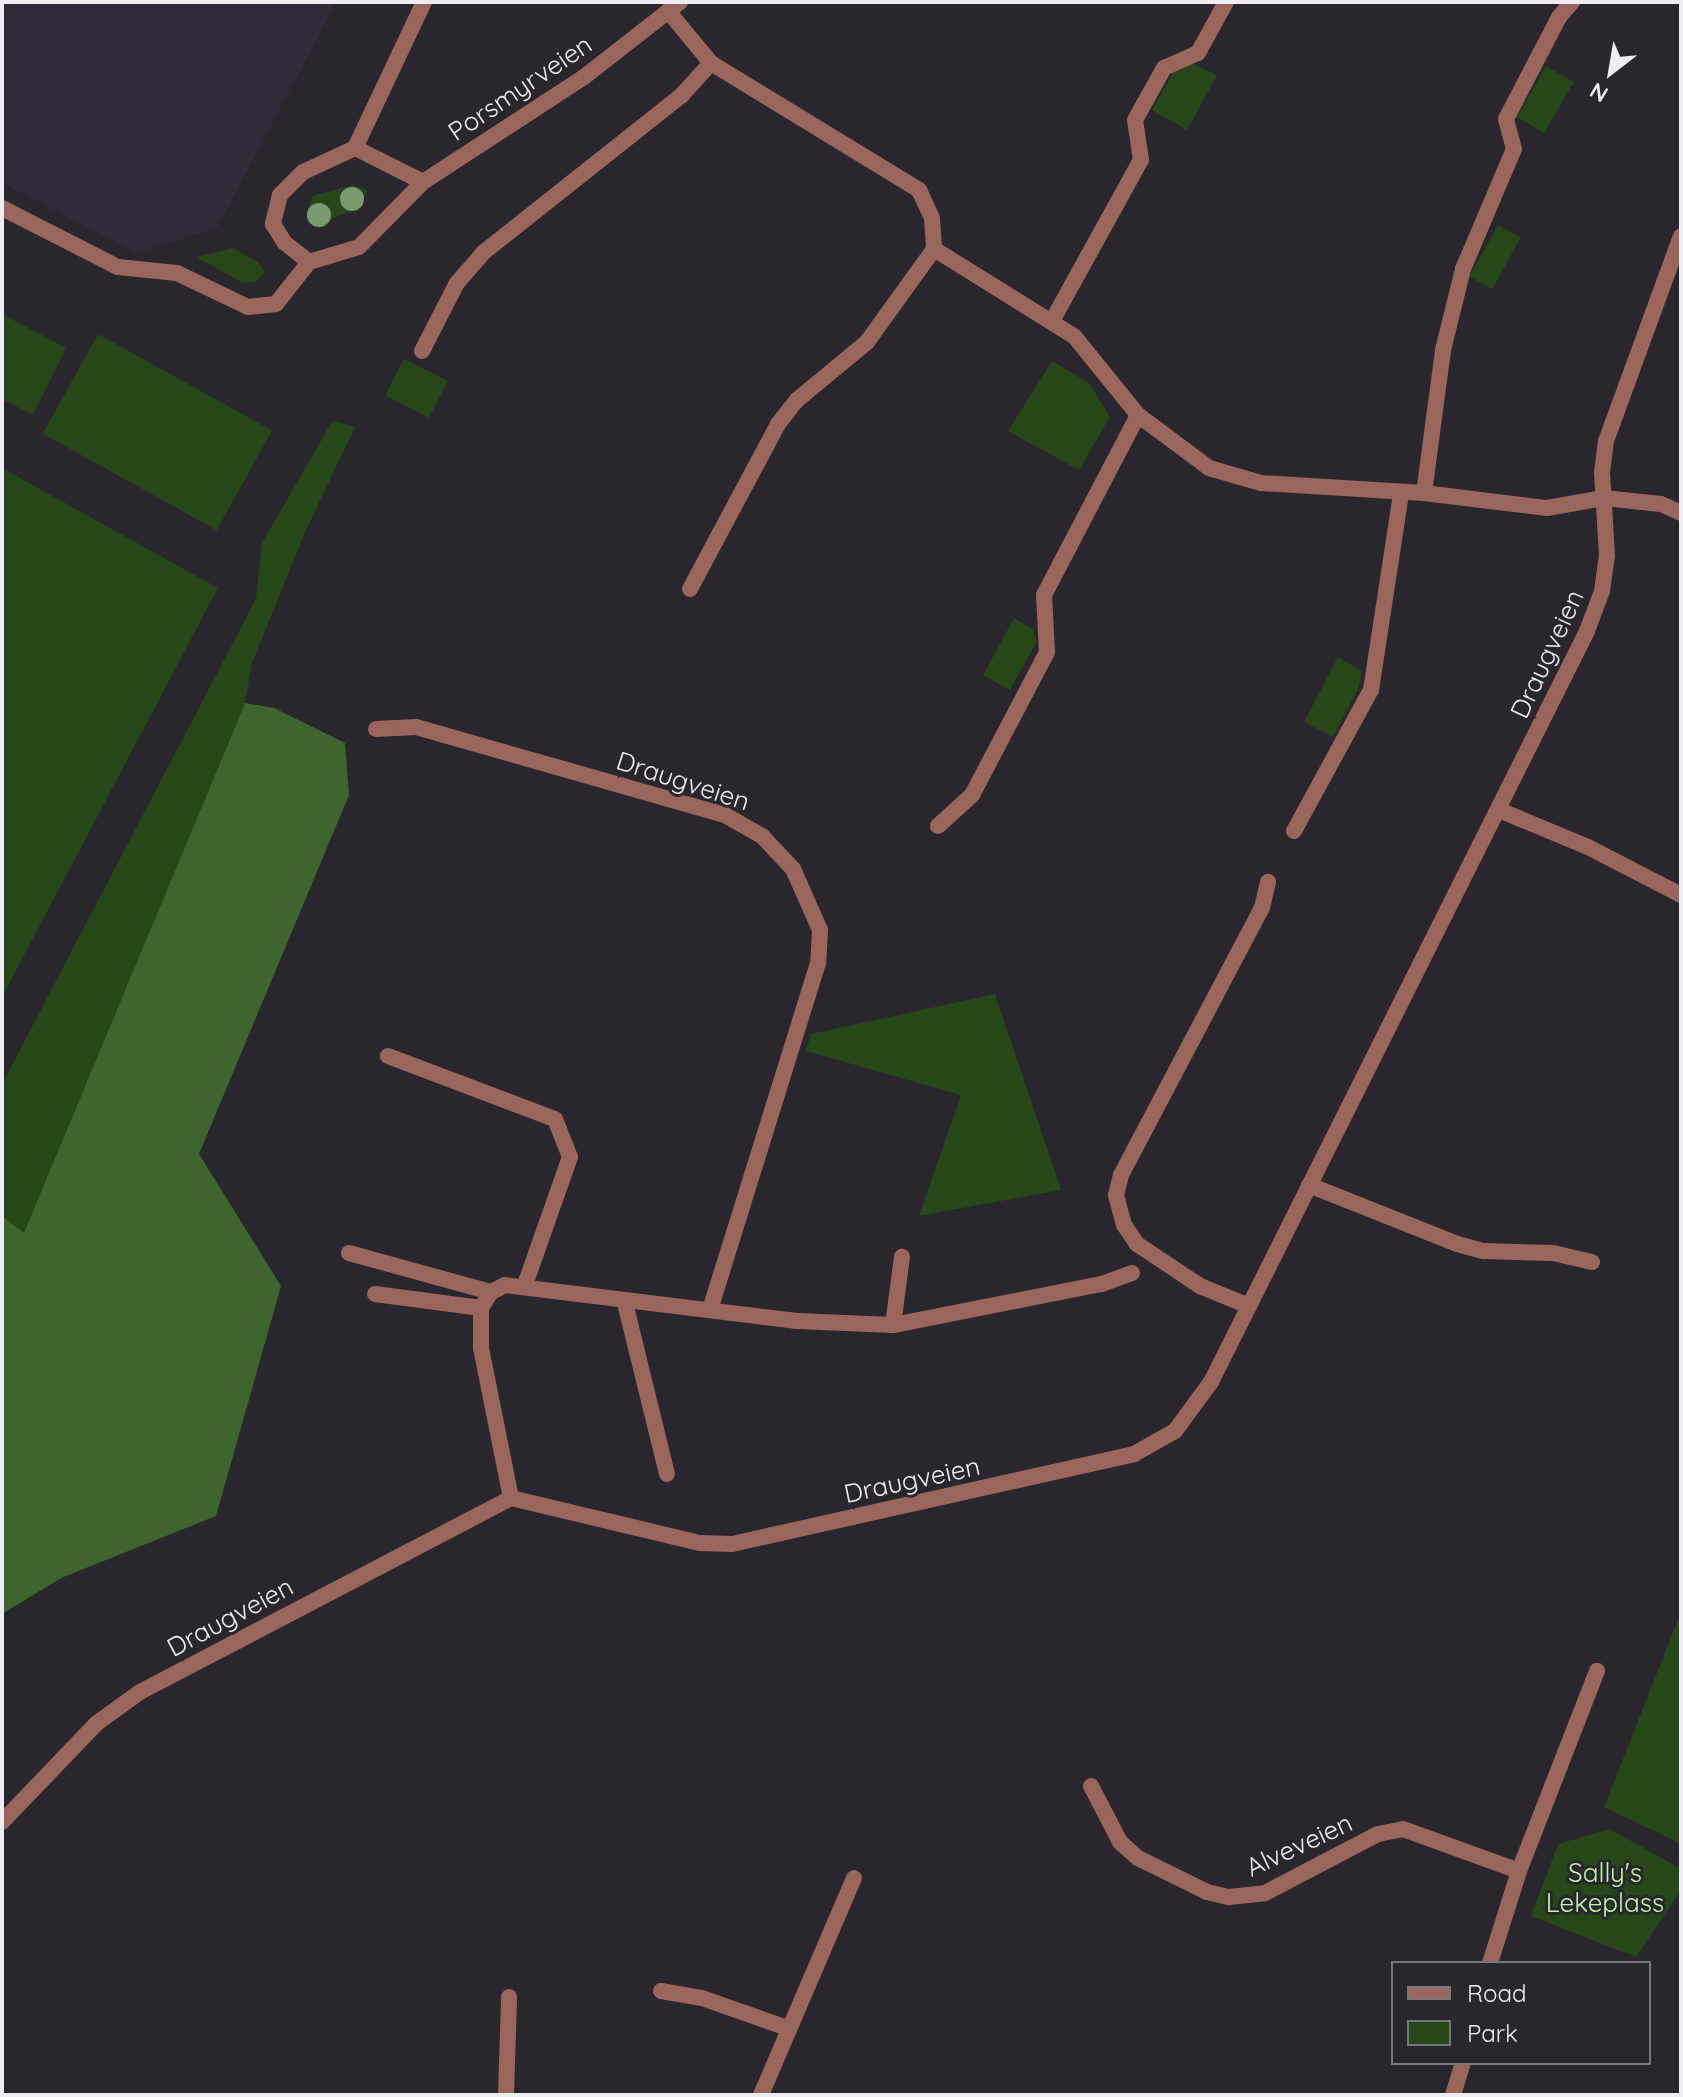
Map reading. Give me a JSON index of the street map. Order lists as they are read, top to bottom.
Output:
{
  "streets": {
    "street": ["Porsmyrveien", "Draugveien", "Alveveien"]
  },
  "parks": ["Sally's Lekeplass"],
  "legend": ["Road", "Park"],
  "north": "bottom left"
}
